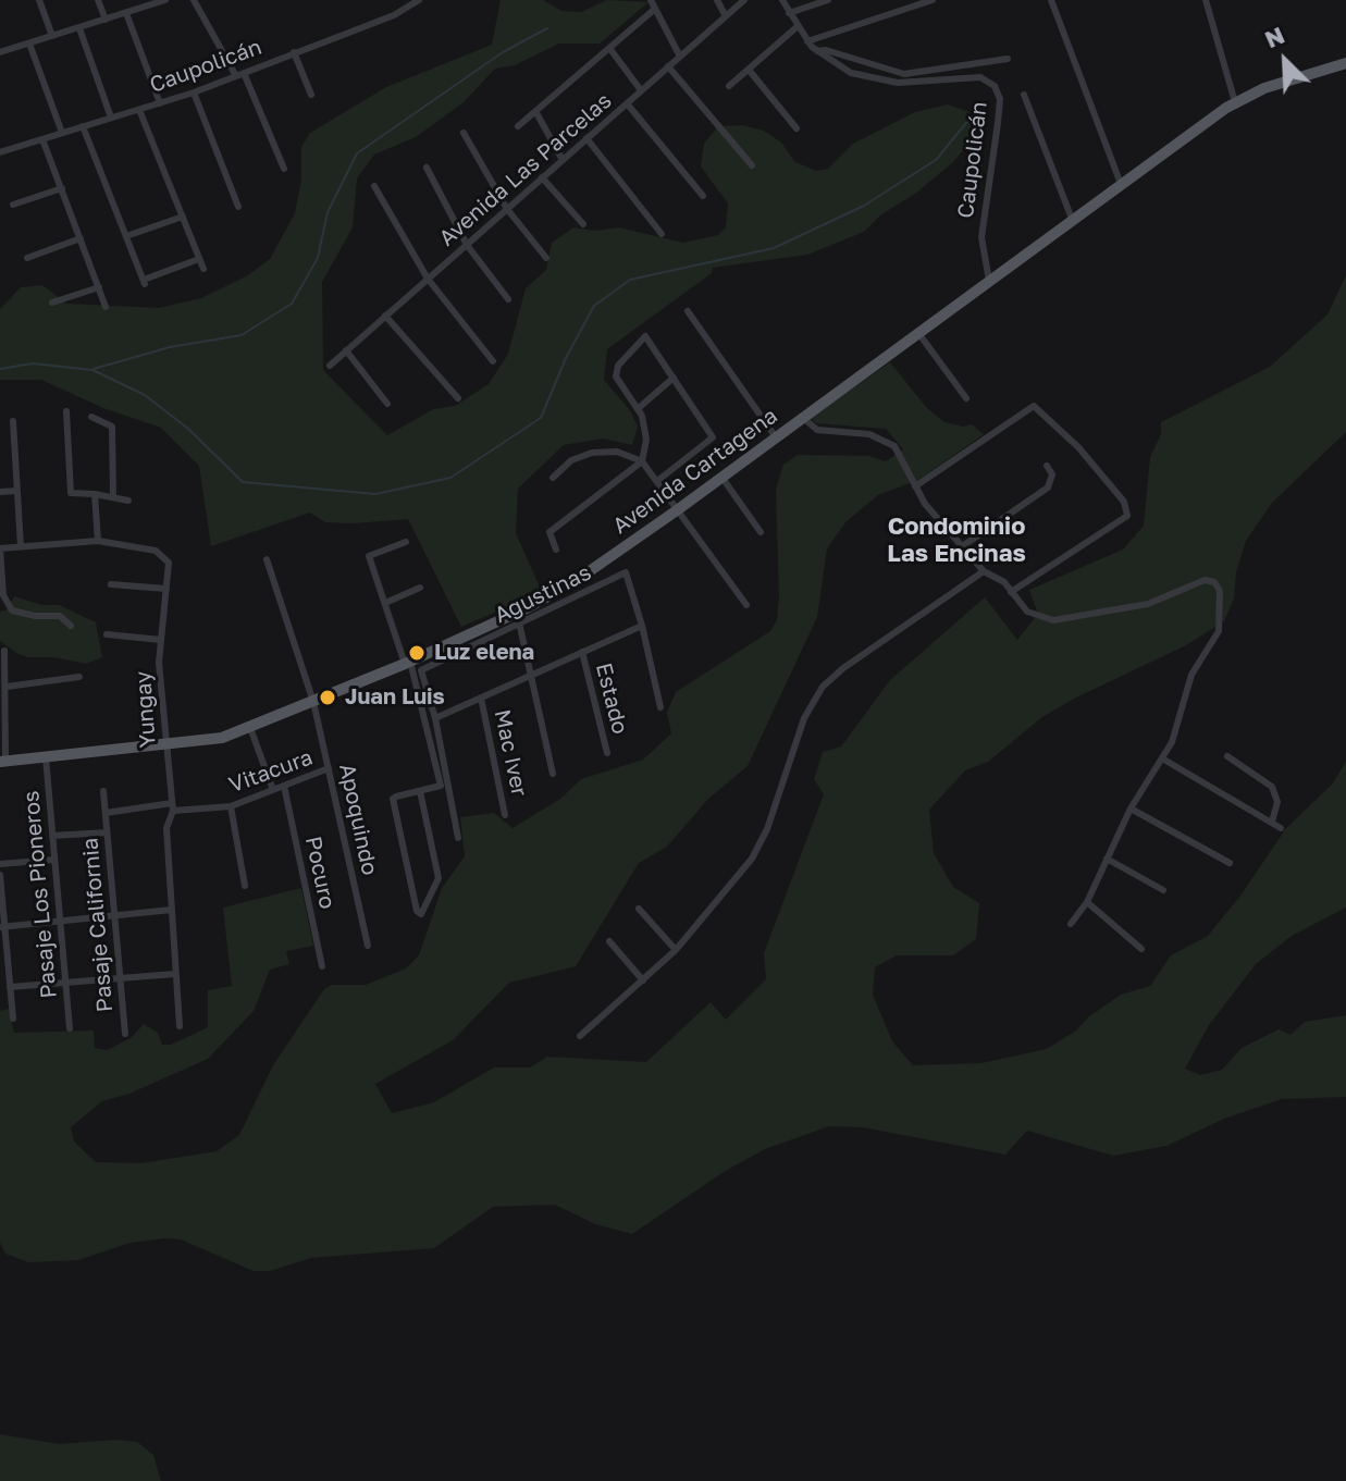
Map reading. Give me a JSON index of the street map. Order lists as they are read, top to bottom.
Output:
{
  "streets": {
    "main road": ["Avenida Cartagena"],
    "street": [
      "Caupolicán",
      "Avenida Las Parcelas",
      "Agustinas",
      "Estado",
      "Yungay",
      "Mac Iver",
      "Vitacura",
      "Apoquindo",
      "Pocuro",
      "Pasaje Los Pioneros",
      "Pasaje California"
    ]
  },
  "crossings": [
    ["Caupolicán", "Avenida Cartagena"],
    ["Avenida Cartagena", "Yungay"],
    ["Avenida Cartagena", "Apoquindo"],
    ["Avenida Cartagena", "Pasaje Los Pioneros"],
    ["Yungay", "Vitacura"],
    ["Yungay", "Pasaje California"],
    ["Vitacura", "Apoquindo"],
    ["Vitacura", "Pocuro"],
    ["Vitacura", "Pasaje California"]
  ],
  "districts": ["Condominio Las Encinas"],
  "places": ["Luz elena", "Juan Luis"],
  "north": "top left"
}
